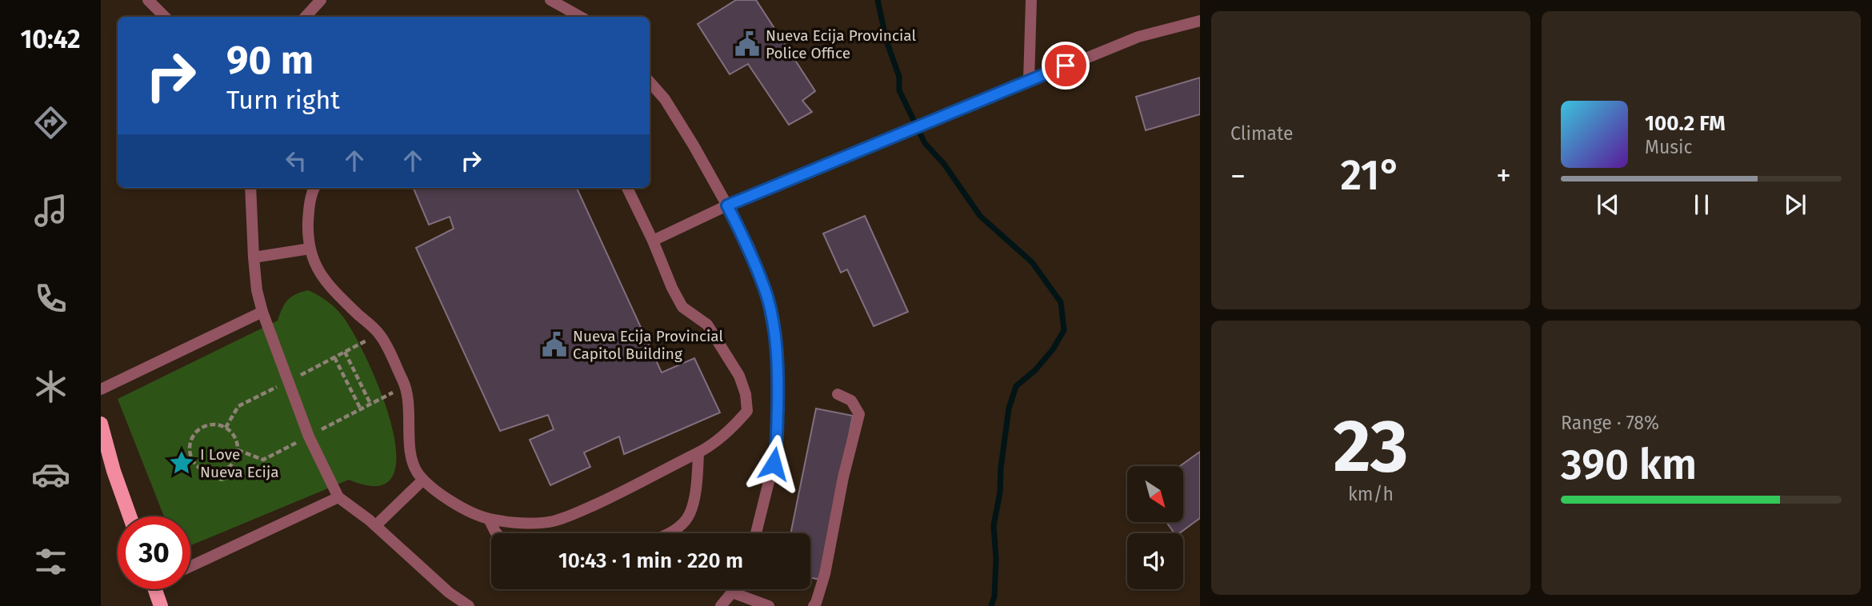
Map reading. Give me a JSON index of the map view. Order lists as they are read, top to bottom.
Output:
{
  "places": {
    "public building": ["Nueva Ecija Provincial Police Office", "Nueva Ecija Provincial Capitol Building"],
    "place": ["I Love Nueva Ecija"]
  },
  "north": "bottom right",
  "page": {
    "tabs": "10:42",
    "tile": [
      "Climate",
      ["23", "km/h"],
      ["Range · 78%", "390 km"]
    ],
    "turn": ["90 m", "Turn right"],
    "song": ["100.2 FM", "Music"],
    "heat": ["−", "21°", "+"],
    "limit": "30",
    "trip": "10:43 · 1 min · 220 m"
  }
}
